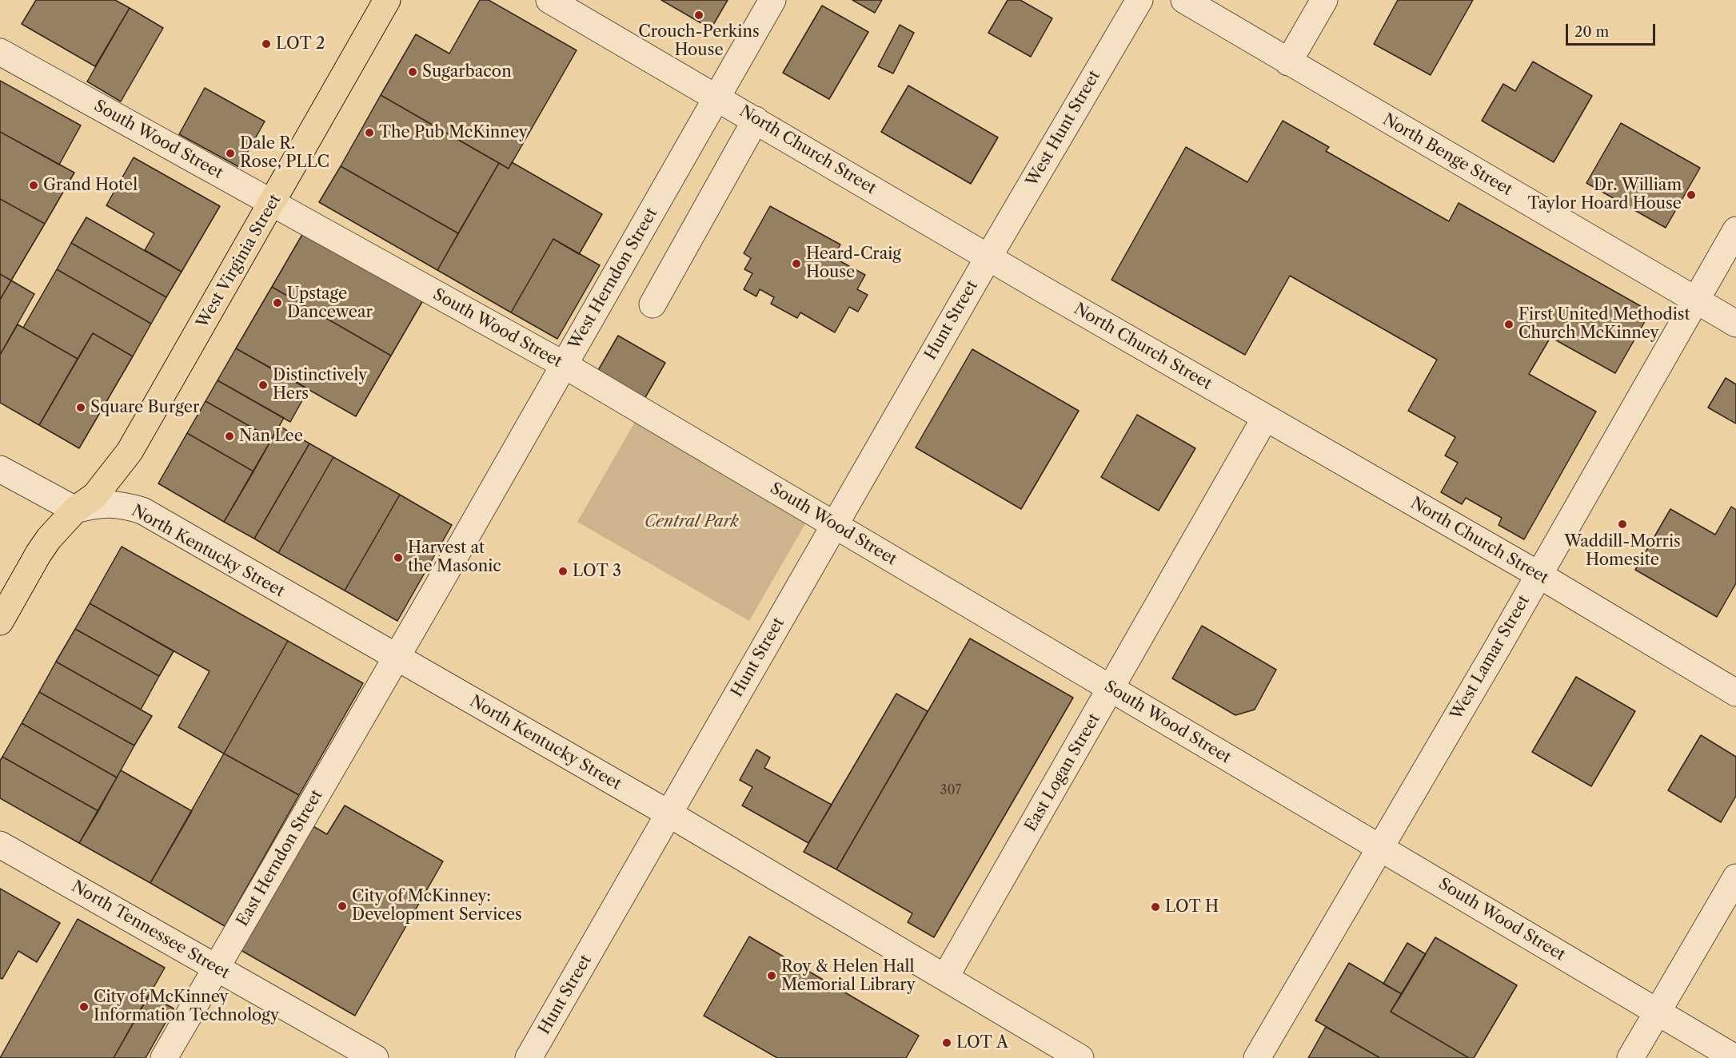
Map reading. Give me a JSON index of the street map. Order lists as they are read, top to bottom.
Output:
{
  "streets": {
    "main road": ["West Virginia Street"],
    "street": [
      "West Hunt Street",
      "South Wood Street",
      "North Church Street",
      "North Benge Street",
      "West Herndon Street",
      "Hunt Street",
      "North Kentucky Street",
      "West Lamar Street",
      "East Logan Street",
      "East Herndon Street",
      "North Tennessee Street"
    ]
  },
  "crossings": [
    ["West Hunt Street", "North Church Street"],
    ["West Hunt Street", "Hunt Street"],
    ["South Wood Street", "West Virginia Street"],
    ["South Wood Street", "West Herndon Street"],
    ["South Wood Street", "Hunt Street"],
    ["South Wood Street", "West Lamar Street"],
    ["South Wood Street", "East Logan Street"],
    ["North Church Street", "West Herndon Street"],
    ["North Church Street", "Hunt Street"],
    ["North Church Street", "West Lamar Street"],
    ["North Church Street", "East Logan Street"],
    ["North Benge Street", "West Lamar Street"],
    ["West Virginia Street", "North Kentucky Street"],
    ["West Herndon Street", "North Kentucky Street"],
    ["West Herndon Street", "East Herndon Street"],
    ["Hunt Street", "North Kentucky Street"],
    ["North Kentucky Street", "East Logan Street"],
    ["North Kentucky Street", "East Herndon Street"],
    ["East Herndon Street", "North Tennessee Street"]
  ],
  "parks": ["Central Park"],
  "places": [
    "Crouch-Perkins House",
    "LOT 2",
    "Sugarbacon",
    "The Pub McKinney",
    "Dale R. Rose, PLLC",
    "Grand Hotel",
    "Dr. William Taylor Hoard House",
    "Heard-Craig House",
    "Upstage Dancewear",
    "First United Methodist Church McKinney",
    "Distinctively Hers",
    "Square Burger",
    "Nan Lee",
    "Waddill-Morris Homesite",
    "Harvest at the Masonic",
    "LOT 3",
    "City of McKinney: Development Services",
    "LOT H",
    "Roy & Helen Hall Memorial Library",
    "City of McKinney Information Technology",
    "LOT A"
  ],
  "house_numbers": ["307"],
  "scale_bar": "20 m"
}
